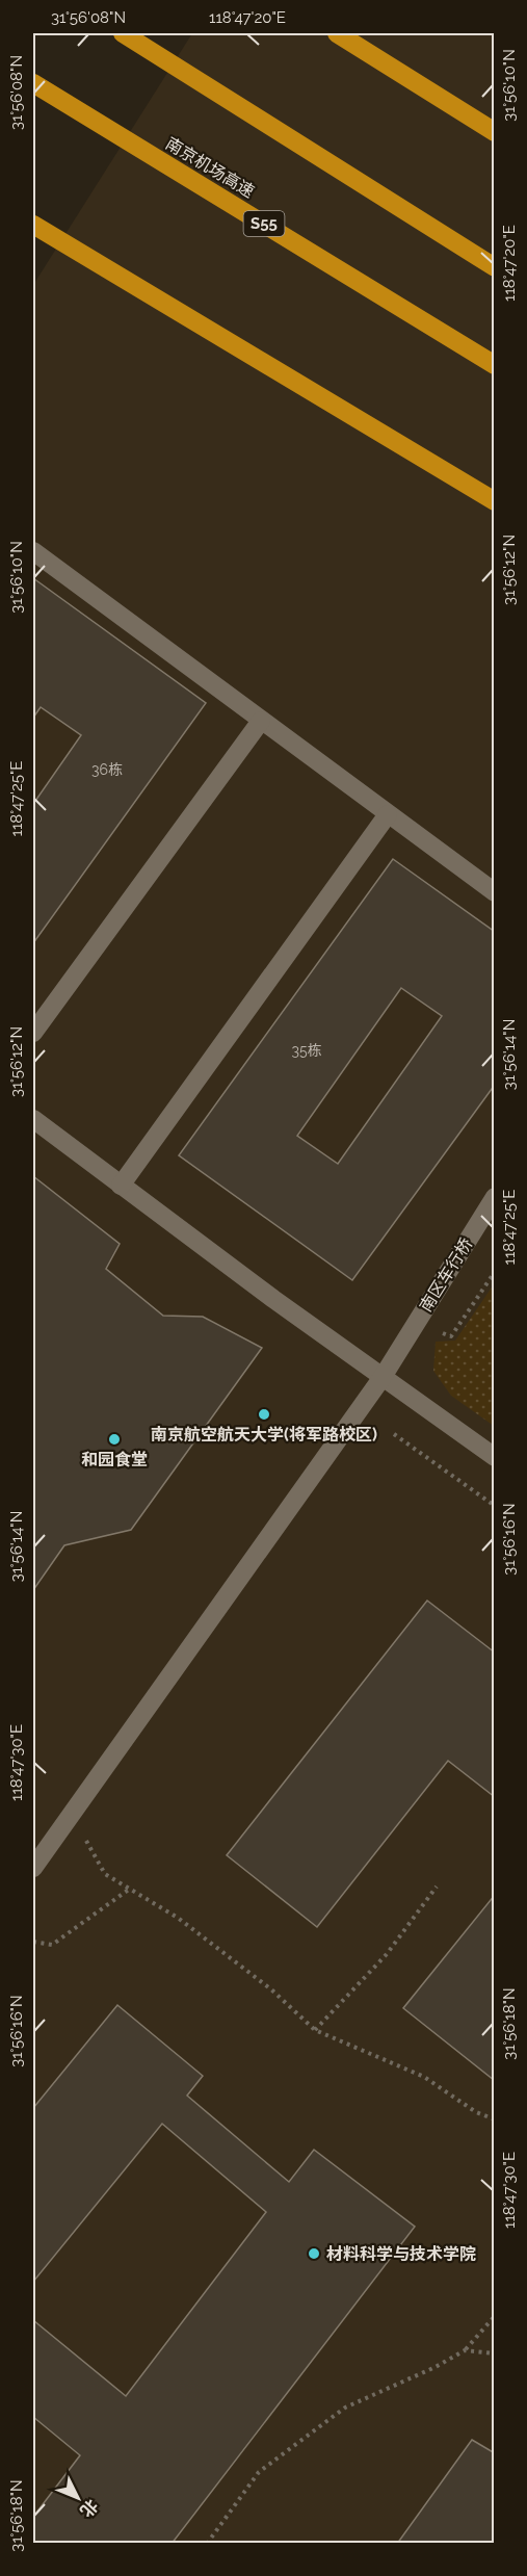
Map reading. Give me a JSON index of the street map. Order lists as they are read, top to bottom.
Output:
{
  "streets": {
    "highway": ["南京机场高速", "S55"],
    "lane": ["南区车行桥"]
  },
  "places": ["南京航空航天大学(将军路校区)", "和园食堂", "材料科学与技术学院"],
  "house_numbers": ["36栋", "35栋"],
  "north": "bottom right",
  "coordinates": [
    "31°56'08\"N",
    "118°47'20\"E",
    "31°56'10\"N",
    "31°56'12\"N",
    "118°47'25\"E",
    "31°56'14\"N",
    "31°56'16\"N",
    "118°47'30\"E",
    "31°56'18\"N"
  ]
}
